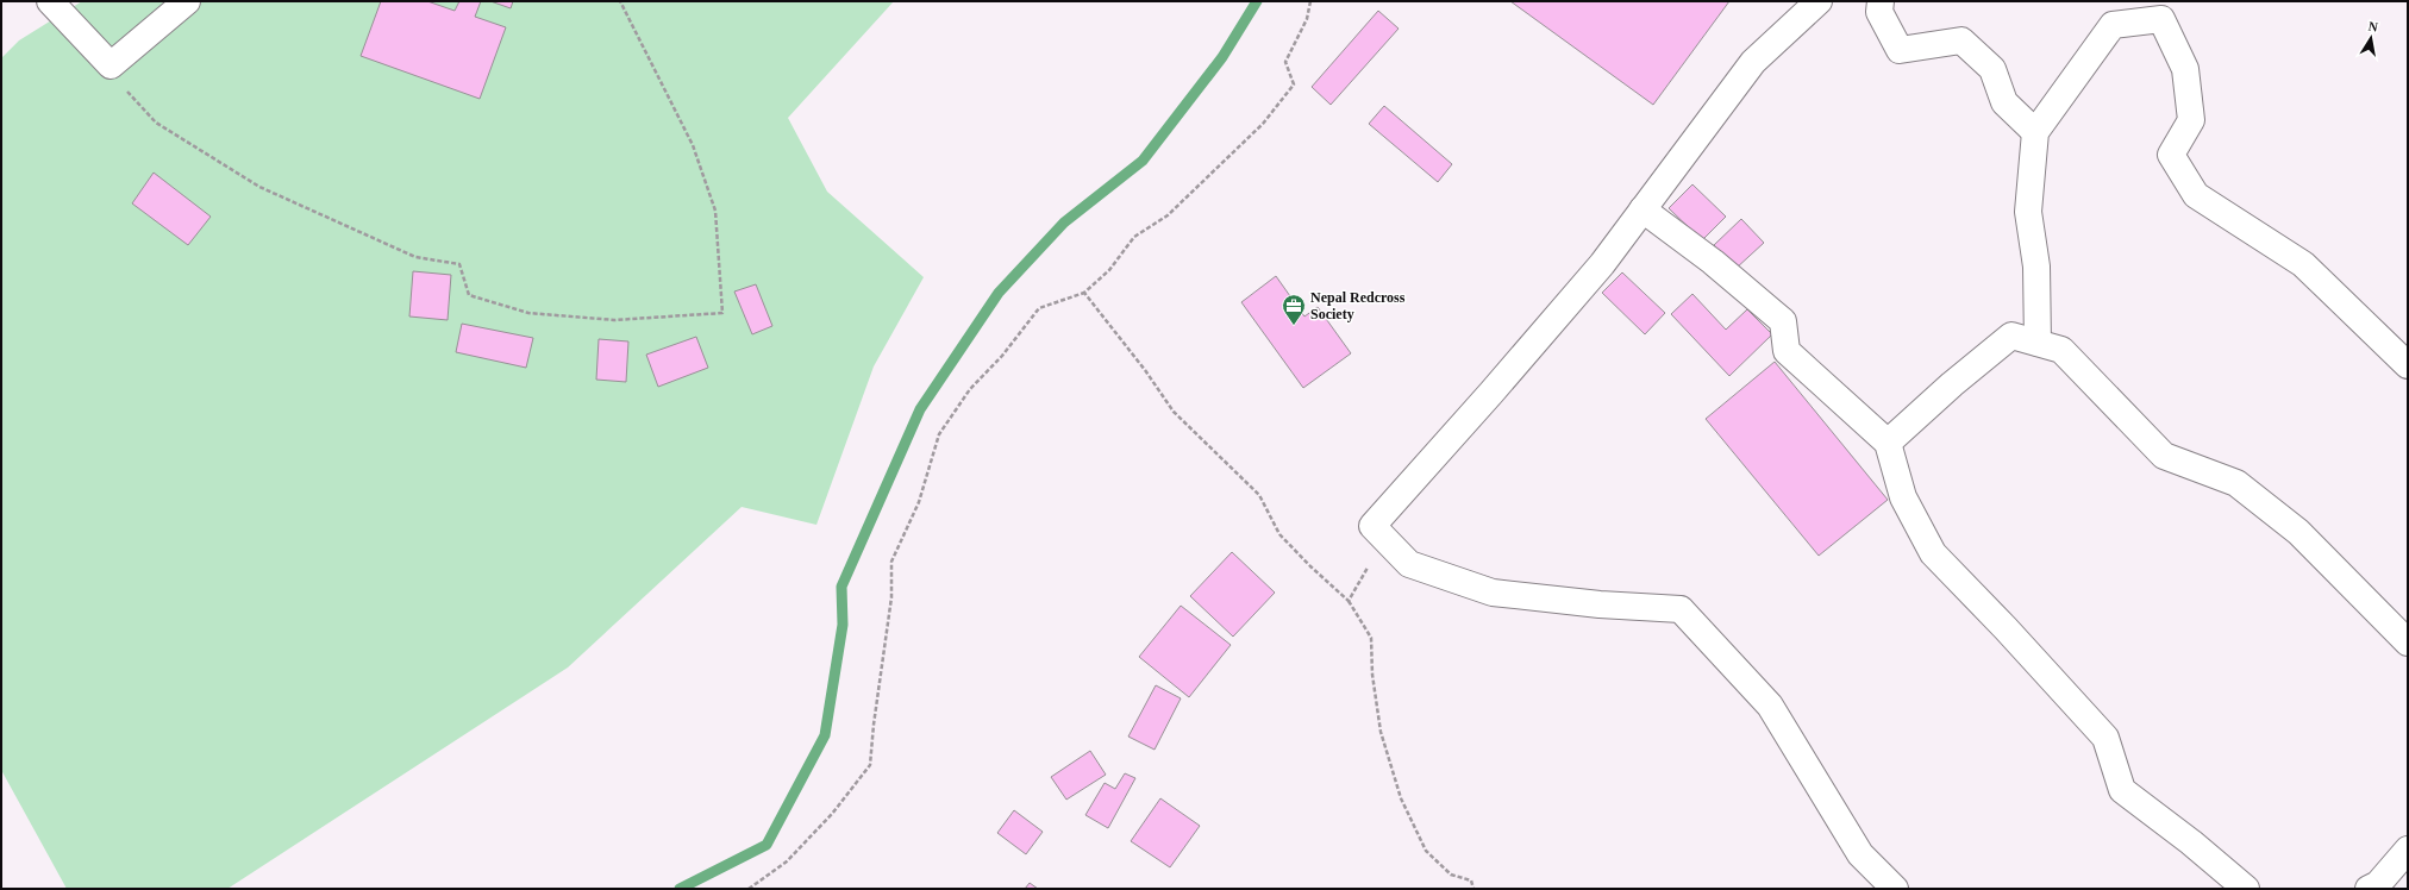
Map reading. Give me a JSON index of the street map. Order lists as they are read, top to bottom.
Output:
{
  "places": {
    "office": ["Nepal Redcross Society"]
  },
  "north": "top"
}
